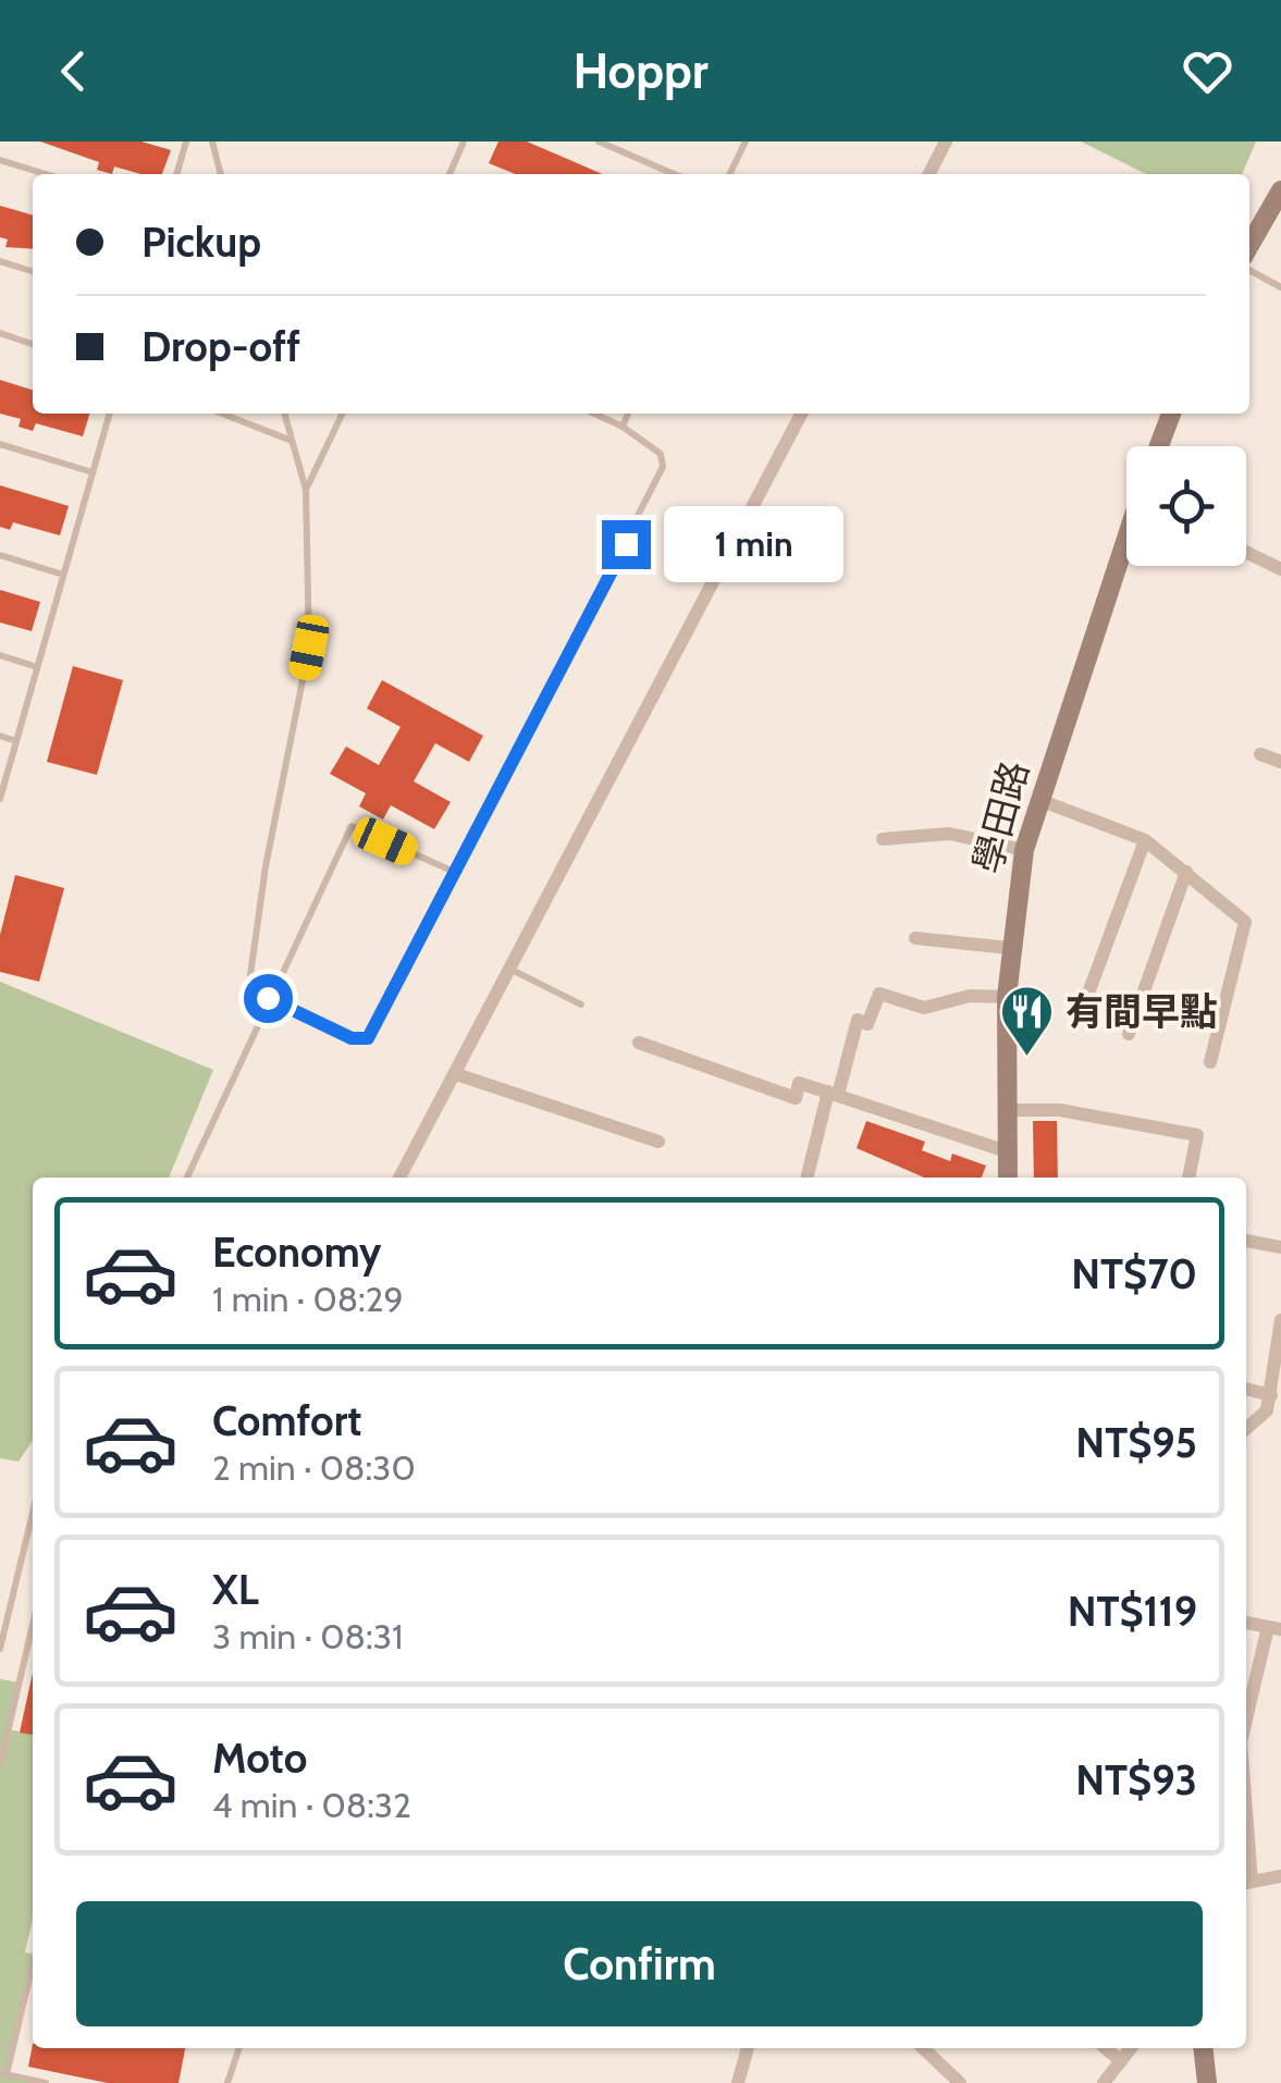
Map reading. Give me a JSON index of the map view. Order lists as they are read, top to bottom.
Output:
{
  "streets": {
    "main road": ["學田路"]
  },
  "places": {
    "restaurant": ["有間早點"]
  },
  "page": {
    "header": "Hoppr",
    "banner": ["Pickup", "Drop-off"],
    "bubble": "1 min",
    "list": [
      {
        "name": "Economy",
        "note": "1 min · 08:29",
        "value": "NT$70"
      },
      {
        "name": "Comfort",
        "note": "2 min · 08:30",
        "value": "NT$95"
      },
      {
        "name": "XL",
        "note": "3 min · 08:31",
        "value": "NT$119"
      },
      {
        "name": "Moto",
        "note": "4 min · 08:32",
        "value": "NT$93"
      }
    ],
    "buttons": "Confirm"
  }
}
